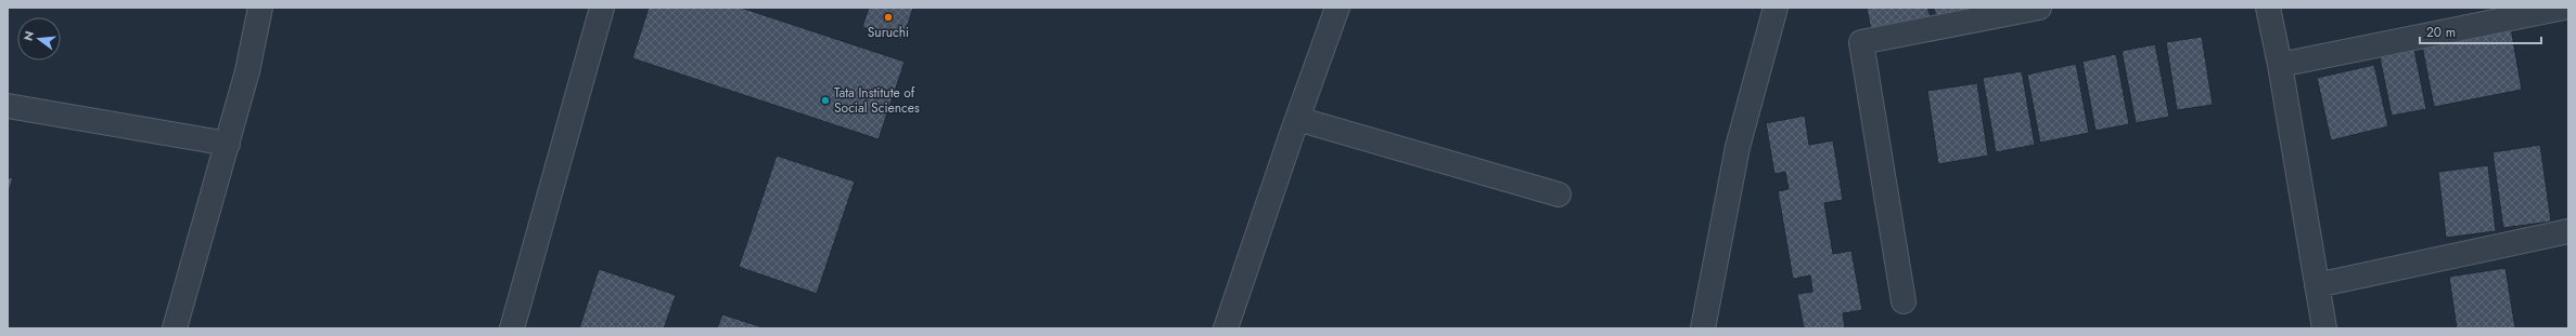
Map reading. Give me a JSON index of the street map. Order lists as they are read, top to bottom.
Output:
{
  "places": ["Suruchi", "Tata Institute of Social Sciences"],
  "scale_bar": "20 m",
  "north": "left"
}
